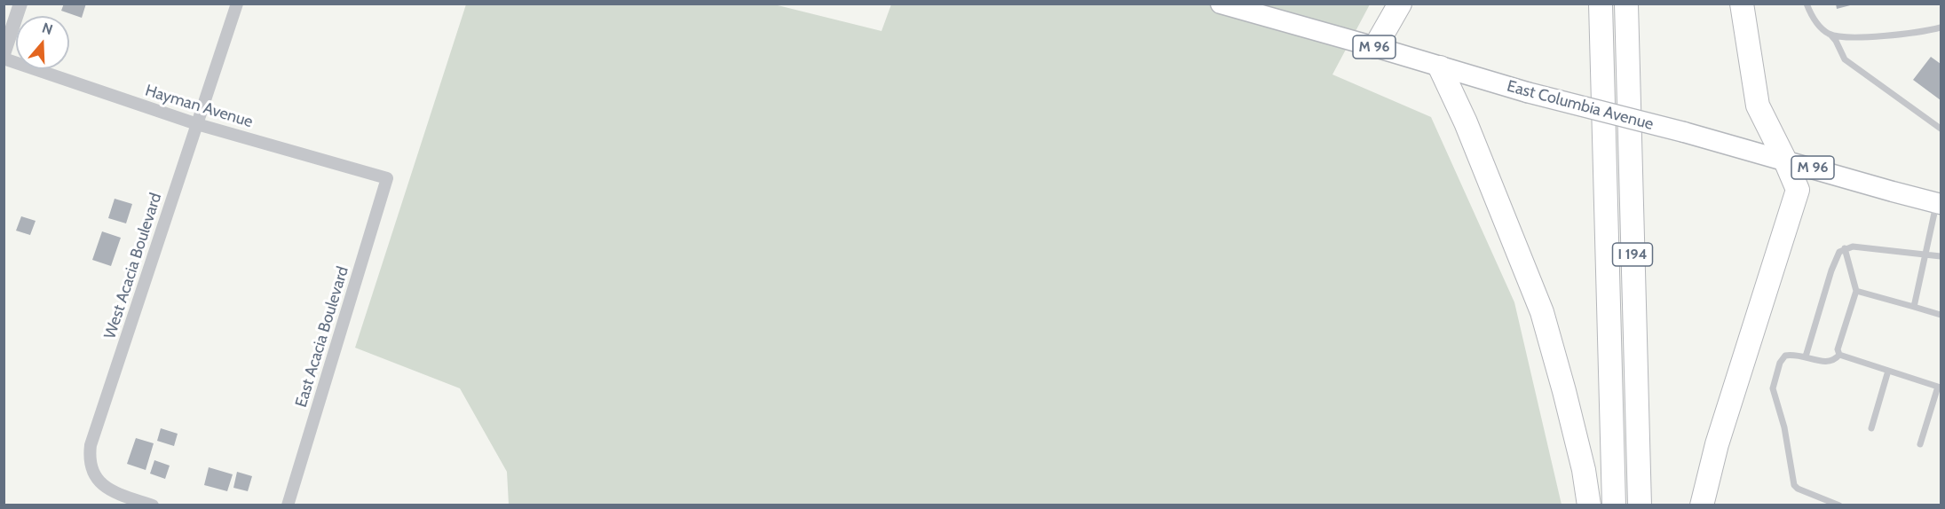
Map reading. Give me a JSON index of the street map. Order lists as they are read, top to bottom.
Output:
{
  "streets": {
    "highway": ["I 194"],
    "main road": ["M 96", "East Columbia Avenue"],
    "street": ["Hayman Avenue", "West Acacia Boulevard", "East Acacia Boulevard"]
  },
  "crossings": [
    ["Hayman Avenue", "West Acacia Boulevard"],
    ["Hayman Avenue", "East Acacia Boulevard"]
  ],
  "north": "top"
}
